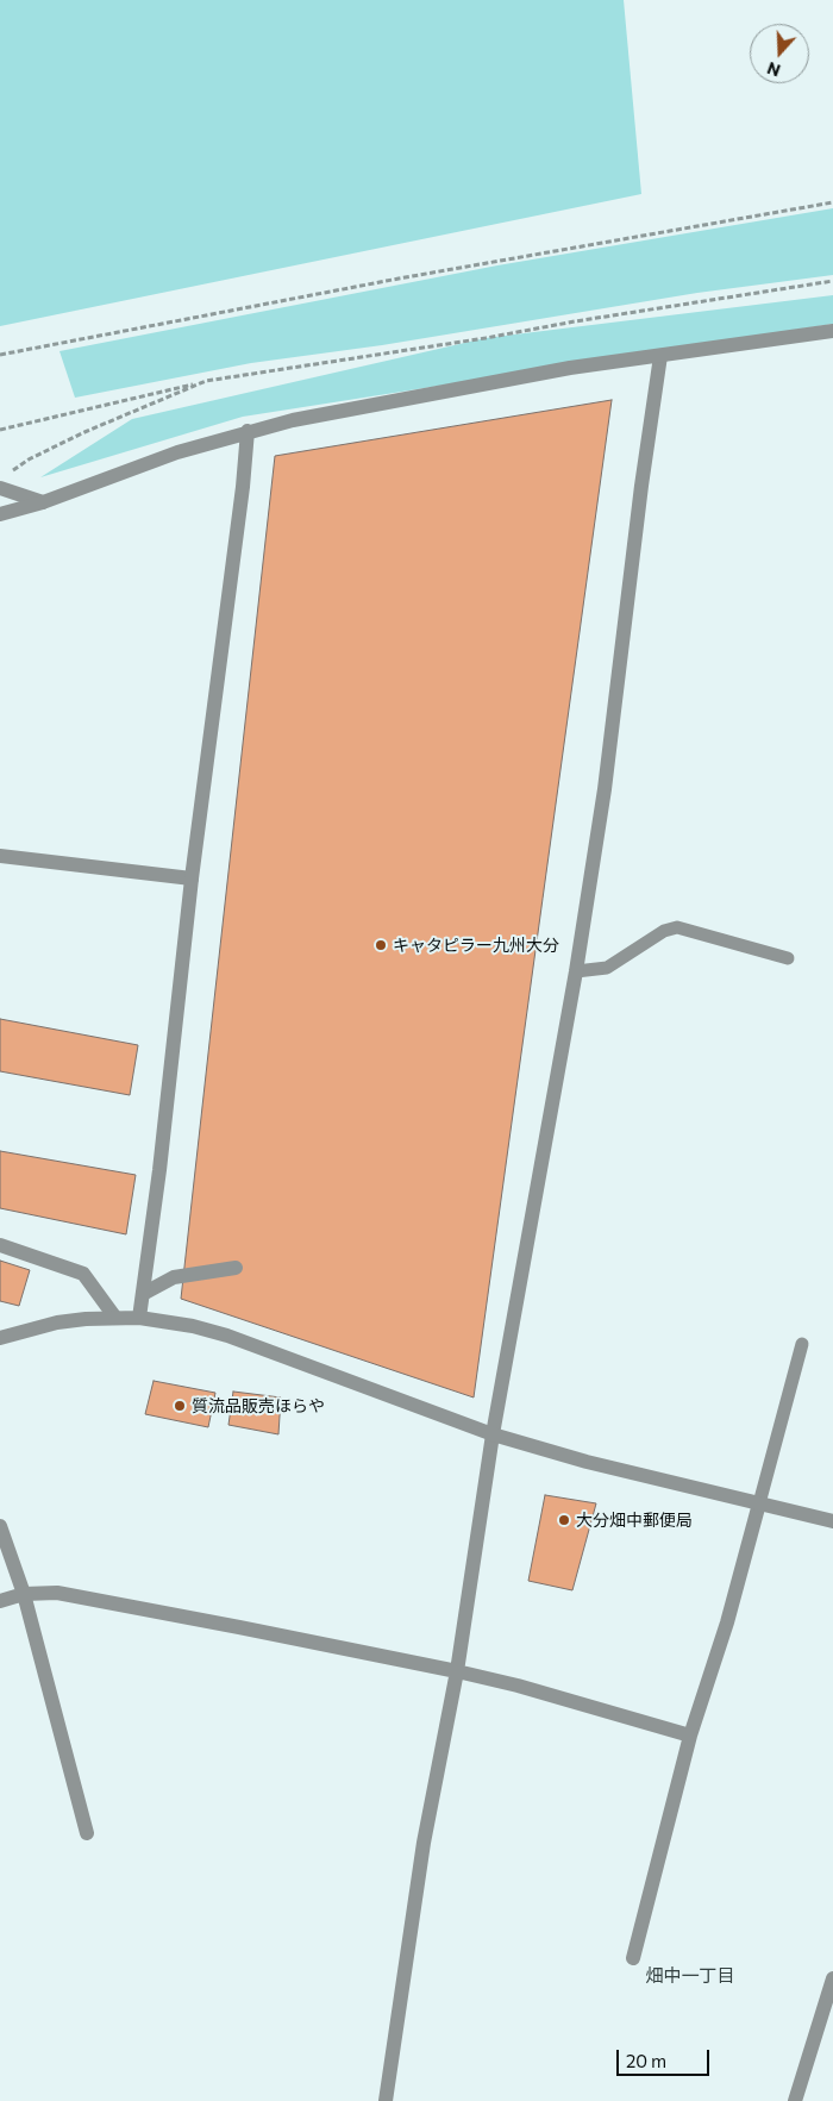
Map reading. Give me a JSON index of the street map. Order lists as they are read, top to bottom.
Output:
{
  "districts": ["畑中一丁目"],
  "places": ["キャタピラー九州大分", "質流品販売ほらや", "大分畑中郵便局"],
  "scale_bar": "20 m",
  "north": "bottom"
}
